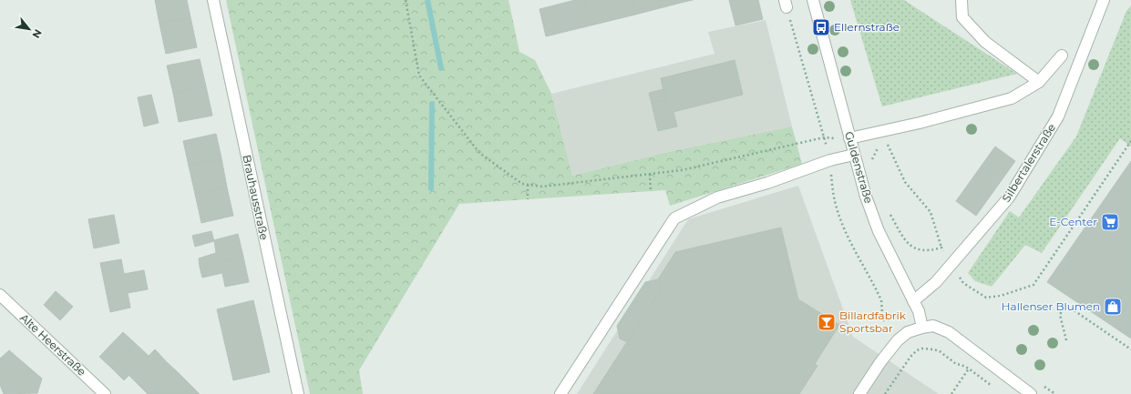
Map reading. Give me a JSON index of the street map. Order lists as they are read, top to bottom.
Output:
{
  "streets": {
    "street": [
      "Silbertalerstraße",
      "Guldenstraße",
      "Brauhausstraße",
      "Alte Heerstraße"
    ]
  },
  "crossings": [
    ["Silbertalerstraße", "Guldenstraße"]
  ],
  "places": {
    "bus stop": ["Ellernstraße"],
    "supermarket": ["E-Center"],
    "shop": ["Hallenser Blumen"],
    "bar": ["Billardfabrik Sportsbar"]
  },
  "north": "bottom right"
}
